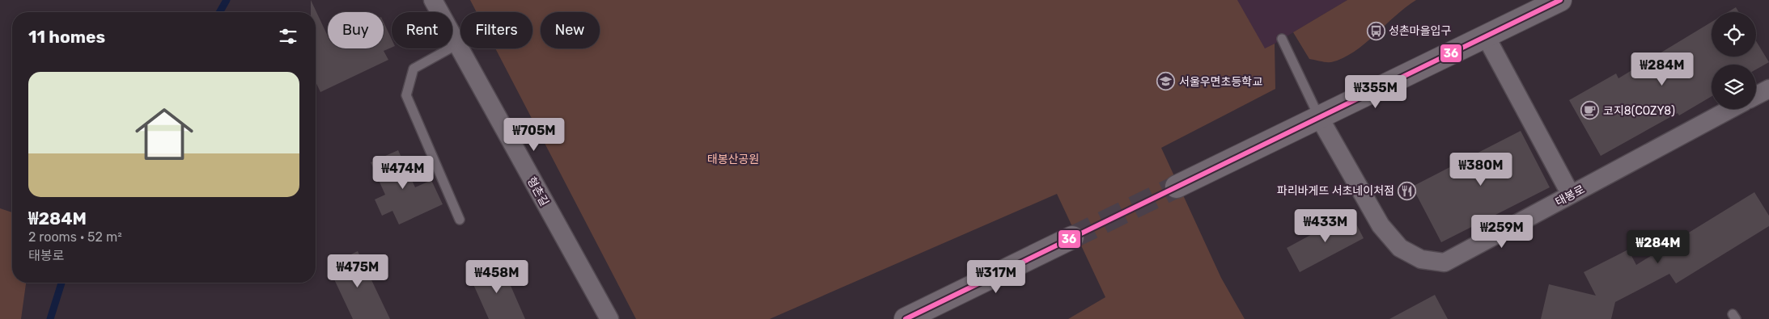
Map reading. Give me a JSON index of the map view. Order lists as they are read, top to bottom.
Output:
{
  "streets": {
    "street": ["형촌길", "태봉로"]
  },
  "parks": ["태봉산공원"],
  "places": {
    "bus stop": ["성촌마을입구"],
    "school or university": ["서울우면초등학교"],
    "cafe": ["코지8(COZY8)"],
    "restaurant": ["파리바게뜨 서초네이처점"]
  },
  "lines": ["transit line 36"],
  "page": {
    "chip": [
      "Buy",
      "Rent",
      "Filters",
      "New"
    ],
    "heading": "11 homes",
    "price": [
      "₩284M",
      "₩355M",
      "₩705M",
      "₩380M",
      "₩474M",
      "₩433M",
      "₩259M",
      "₩284M",
      "₩475M",
      "₩458M",
      "₩317M"
    ],
    "list": [
      {
        "name": "₩284M",
        "note": "2 rooms · 52 m² · 태봉로"
      }
    ]
  }
}
